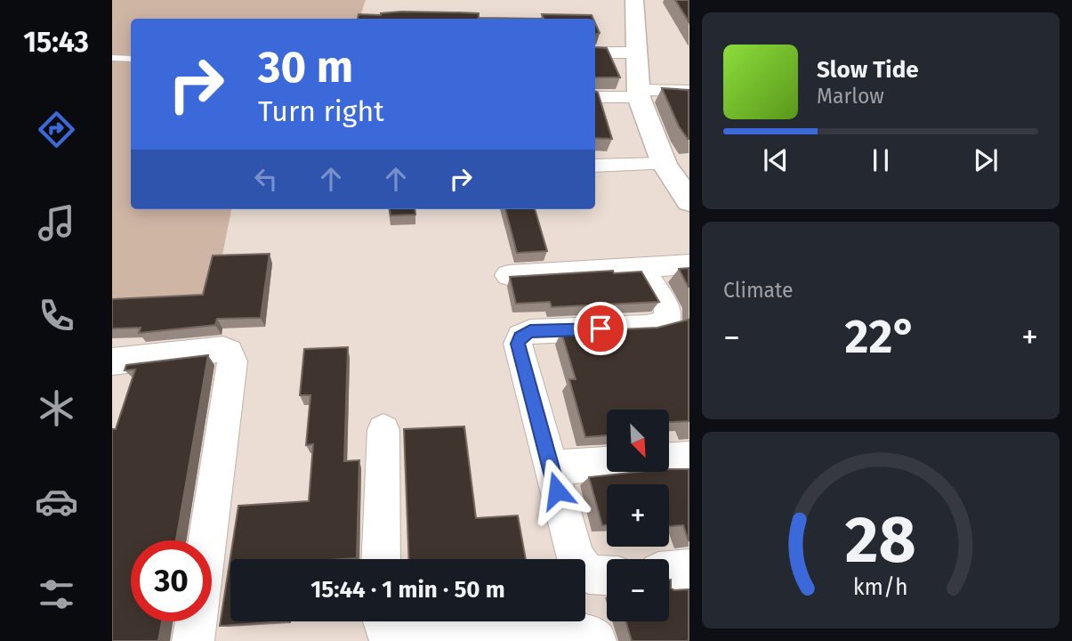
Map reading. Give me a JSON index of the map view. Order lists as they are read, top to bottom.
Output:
{
  "north": "bottom right",
  "page": {
    "tabs": "15:43",
    "turn": ["30 m", "Turn right"],
    "song": ["Slow Tide", "Marlow"],
    "tile": "Climate",
    "heat": ["−", "22°", "+"],
    "map_buttons": ["+", "−"],
    "limit": "30",
    "trip": "15:44 · 1 min · 50 m",
    "gauge": ["28", "km/h"]
  }
}
